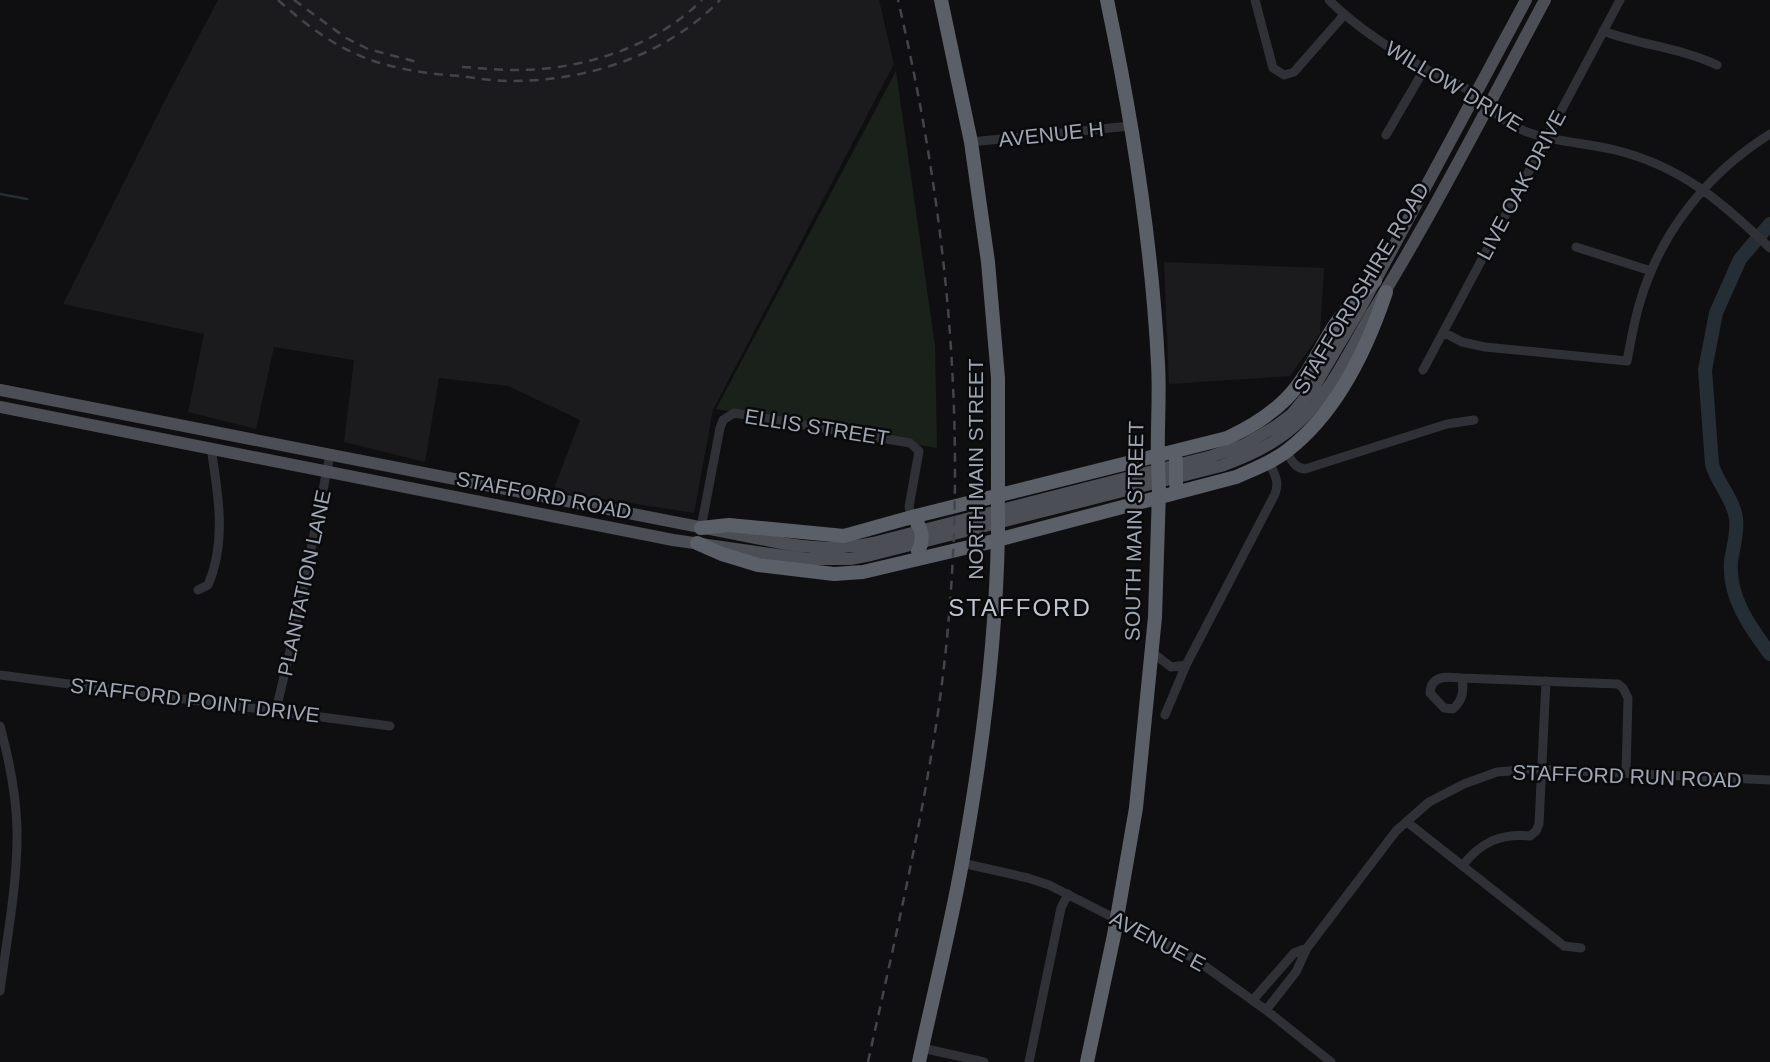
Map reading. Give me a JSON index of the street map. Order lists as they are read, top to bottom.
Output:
{
  "streets": {
    "highway": ["NORTH MAIN STREET", "SOUTH MAIN STREET"],
    "main road": ["STAFFORDSHIRE ROAD", "STAFFORD ROAD"],
    "street": [
      "WILLOW DRIVE",
      "AVENUE H",
      "LIVE OAK DRIVE",
      "ELLIS STREET",
      "PLANTATION LANE",
      "STAFFORD POINT DRIVE",
      "STAFFORD RUN ROAD",
      "AVENUE E"
    ]
  },
  "crossings": [
    ["WILLOW DRIVE", "LIVE OAK DRIVE"],
    ["WILLOW DRIVE", "STAFFORDSHIRE ROAD"],
    ["AVENUE H", "NORTH MAIN STREET"],
    ["AVENUE H", "SOUTH MAIN STREET"],
    ["STAFFORDSHIRE ROAD", "STAFFORD ROAD"],
    ["ELLIS STREET", "STAFFORD ROAD"],
    ["NORTH MAIN STREET", "AVENUE E"],
    ["STAFFORD ROAD", "PLANTATION LANE"],
    ["SOUTH MAIN STREET", "AVENUE E"],
    ["PLANTATION LANE", "STAFFORD POINT DRIVE"],
    ["STAFFORD RUN ROAD", "AVENUE E"]
  ],
  "districts": ["STAFFORD"]
}
